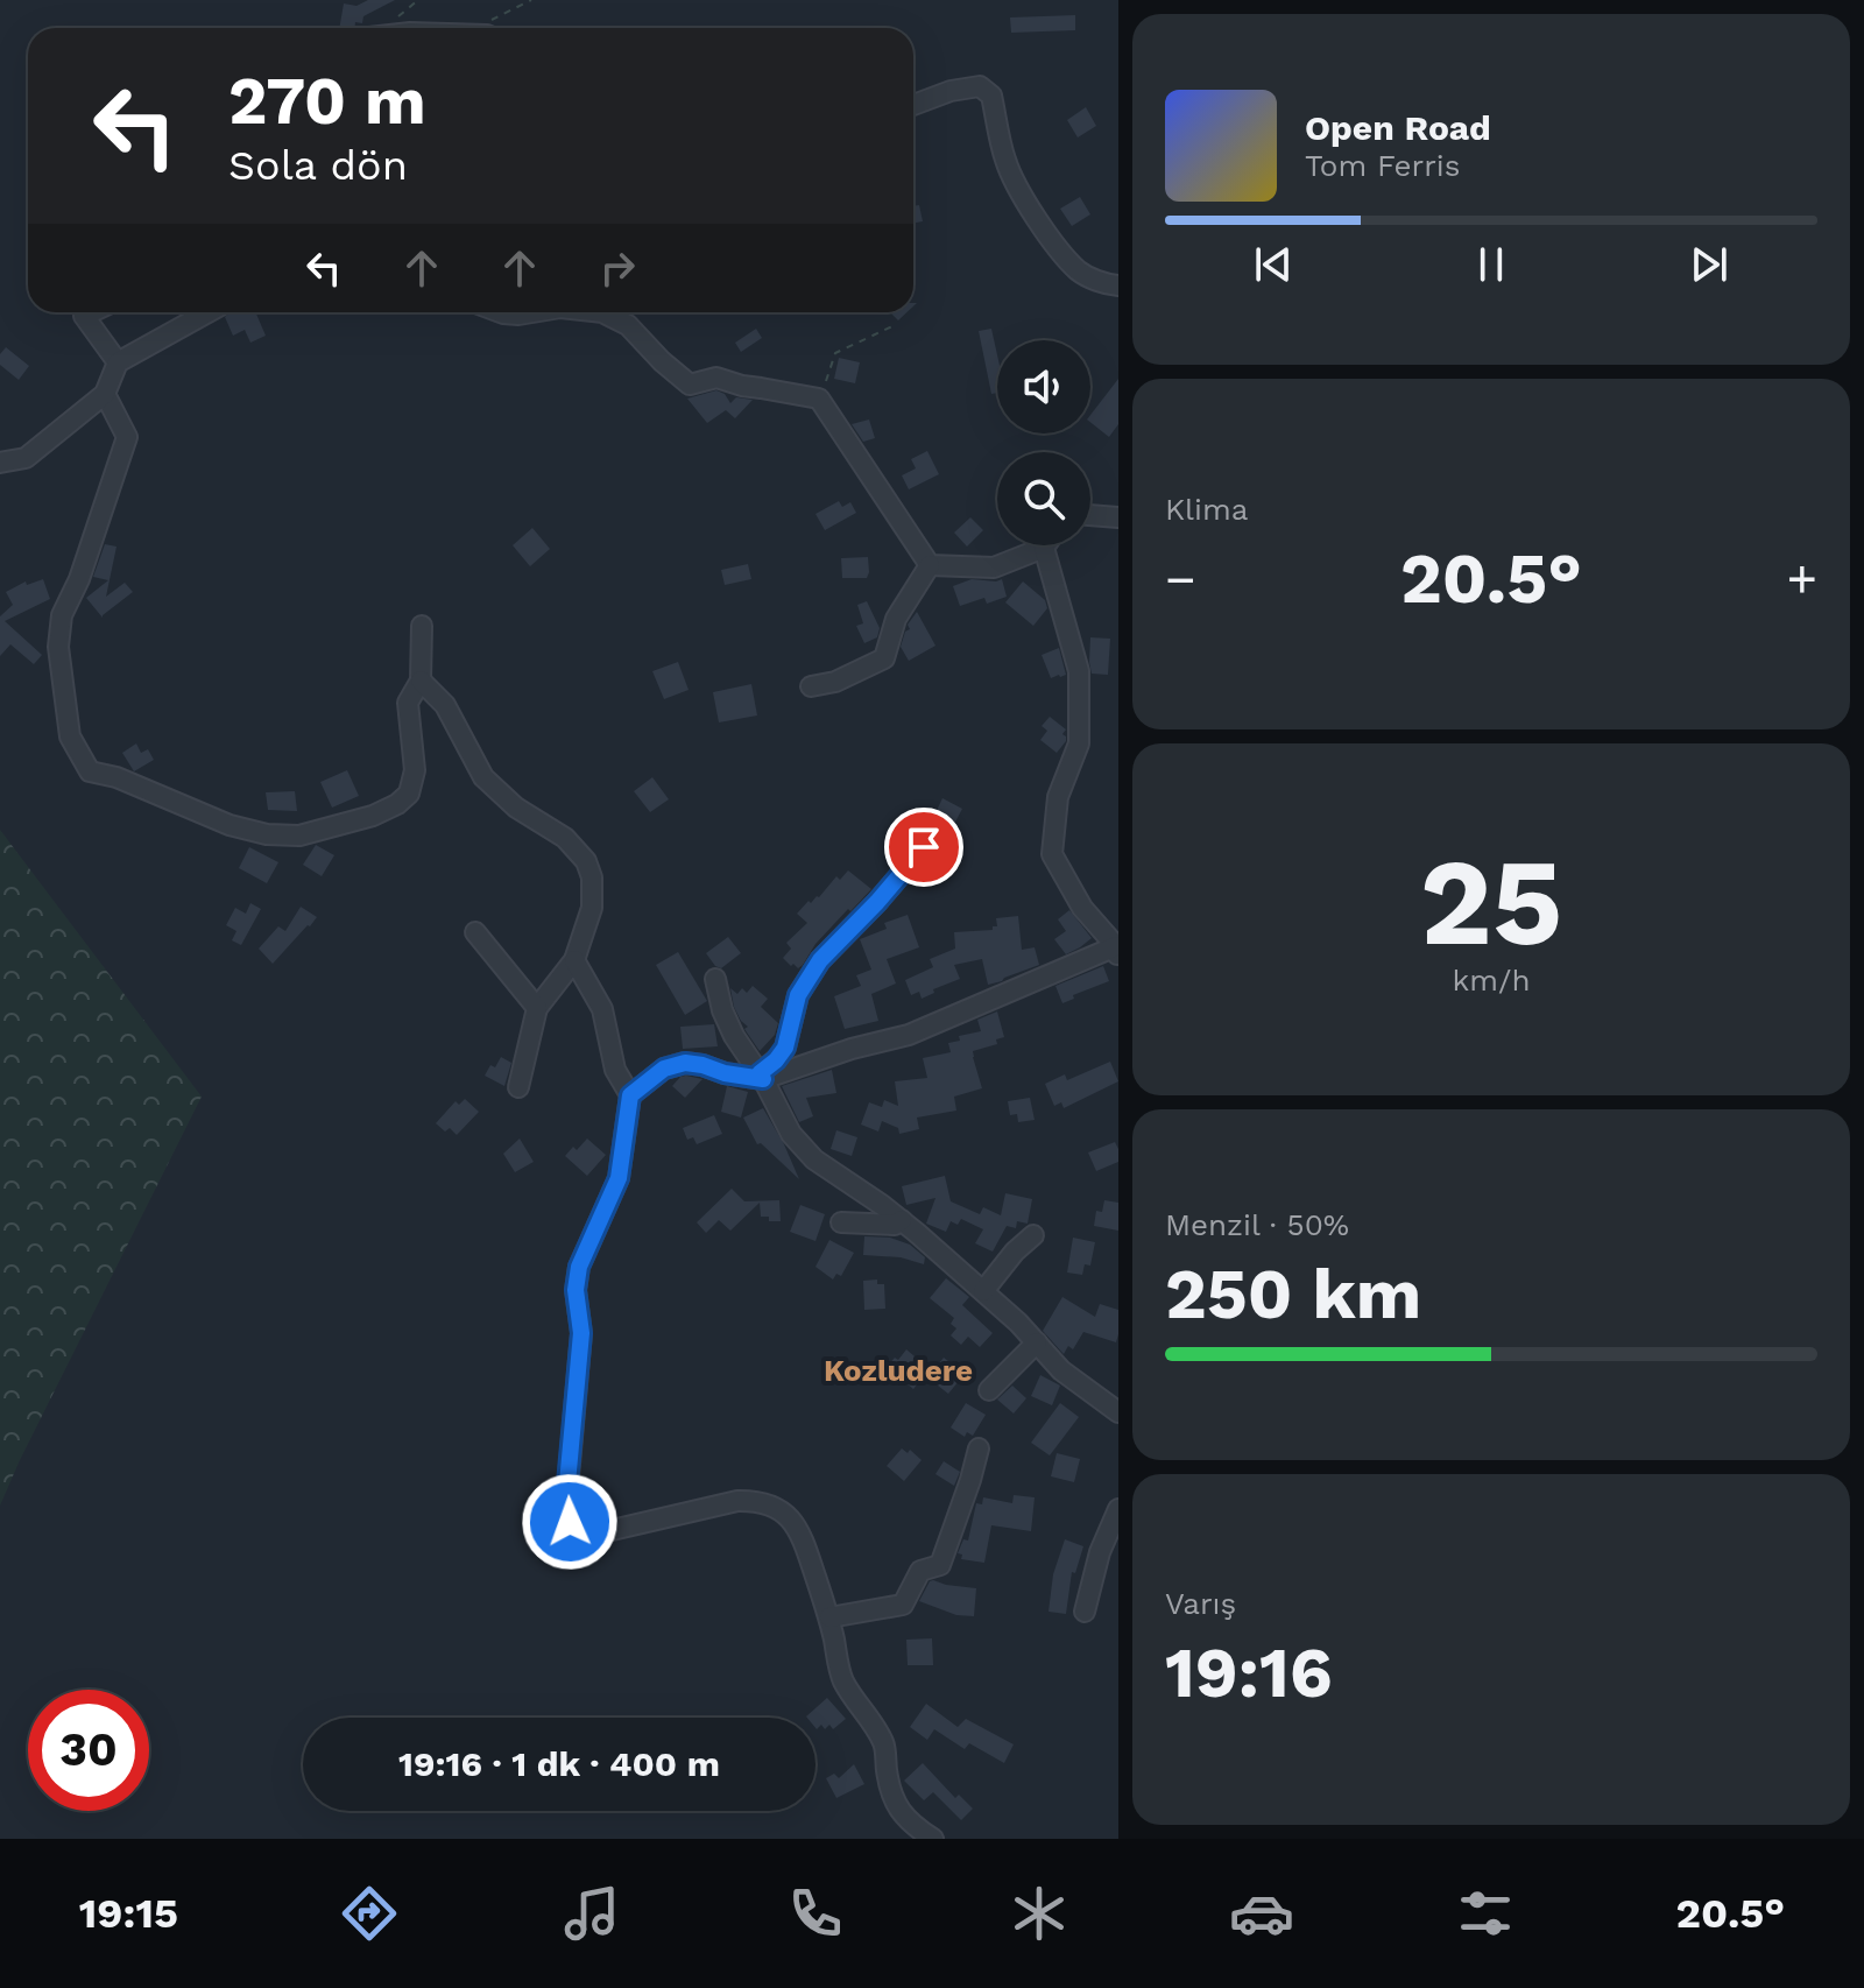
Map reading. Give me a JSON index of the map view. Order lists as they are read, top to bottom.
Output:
{
  "districts": ["Kozludere"],
  "page": {
    "turn": ["270 m", "Sola dön"],
    "song": ["Open Road", "Tom Ferris"],
    "tile": [
      "Klima",
      ["25", "km/h"],
      ["Menzil · 50%", "250 km"],
      ["Varış", "19:16"]
    ],
    "heat": ["−", "20.5°", "+"],
    "limit": "30",
    "trip": "19:16 · 1 dk · 400 m",
    "tabs": ["19:15", "20.5°"]
  }
}
